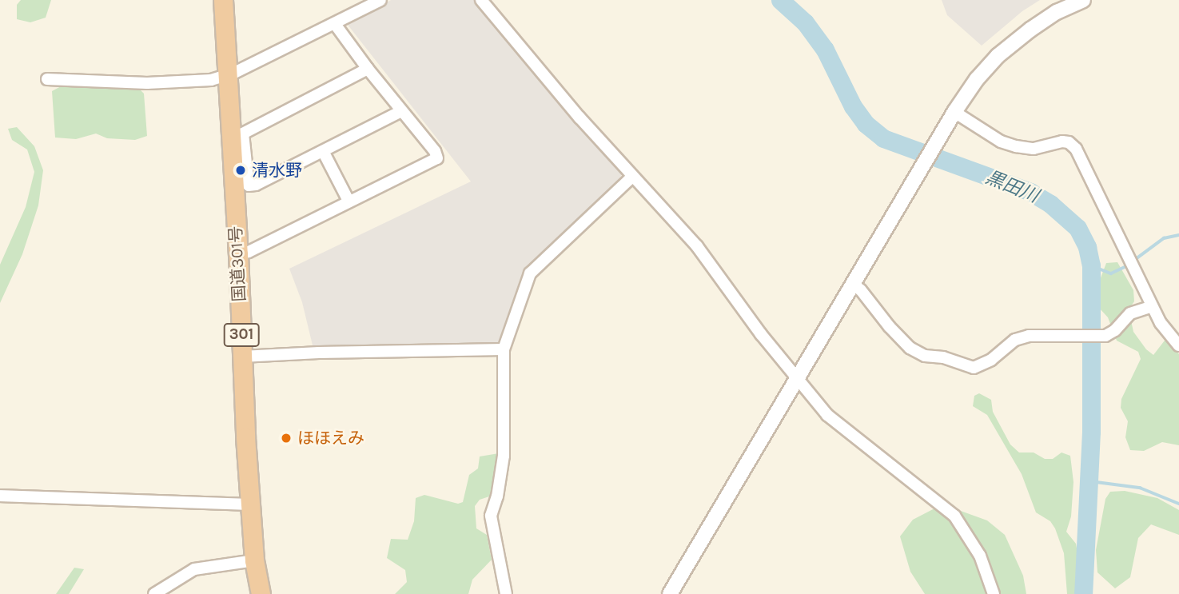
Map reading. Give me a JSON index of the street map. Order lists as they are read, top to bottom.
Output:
{
  "streets": {
    "highway": ["国道301号", "301"]
  },
  "water": ["黒田川"],
  "places": ["清水野", "ほほえみ"]
}
